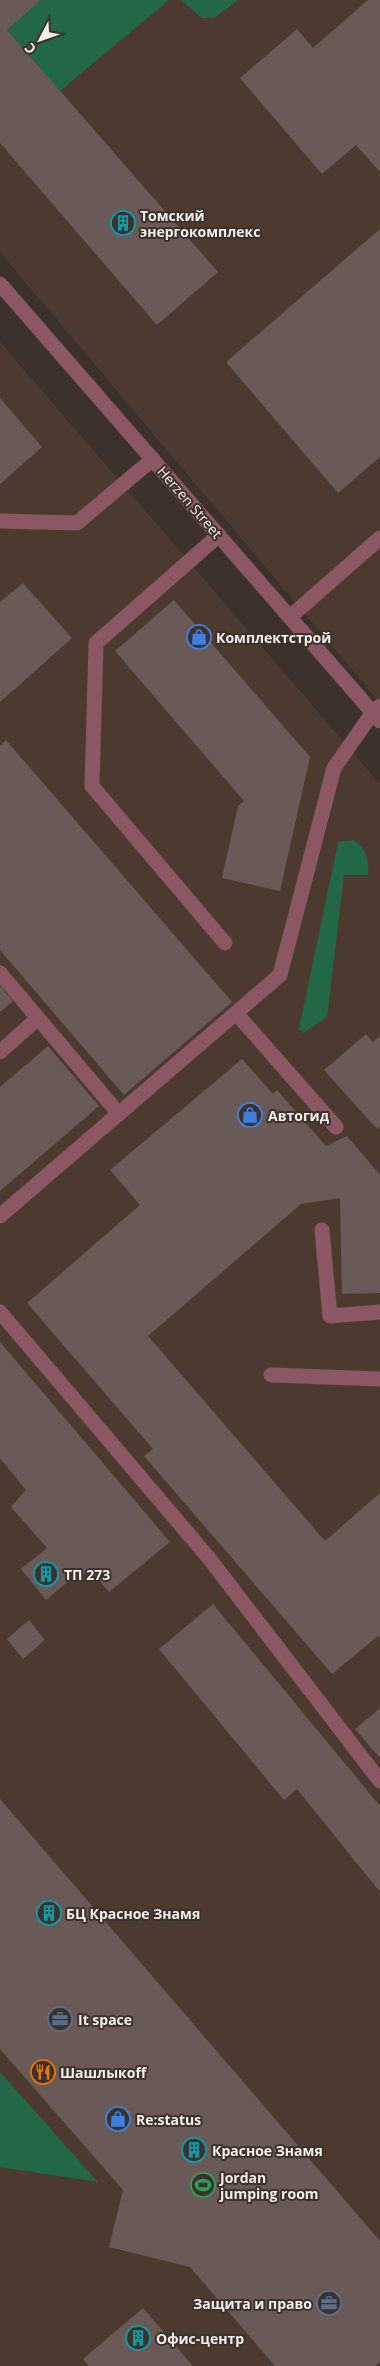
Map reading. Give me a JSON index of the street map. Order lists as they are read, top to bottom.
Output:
{
  "streets": {
    "street": ["Herzen Street"]
  },
  "places": {
    "building": [
      "Томский энергокомплекс",
      "ТП 273",
      "БЦ Красное Знамя",
      "Красное Знамя",
      "Офис-центр"
    ],
    "shop": ["Комплектстрой", "Автогид", "Re:status"],
    "office": ["It space", "Защита и право"],
    "restaurant": ["Шашлыкoff"],
    "sports": ["Jordan jumping room"]
  },
  "north": "bottom left"
}
